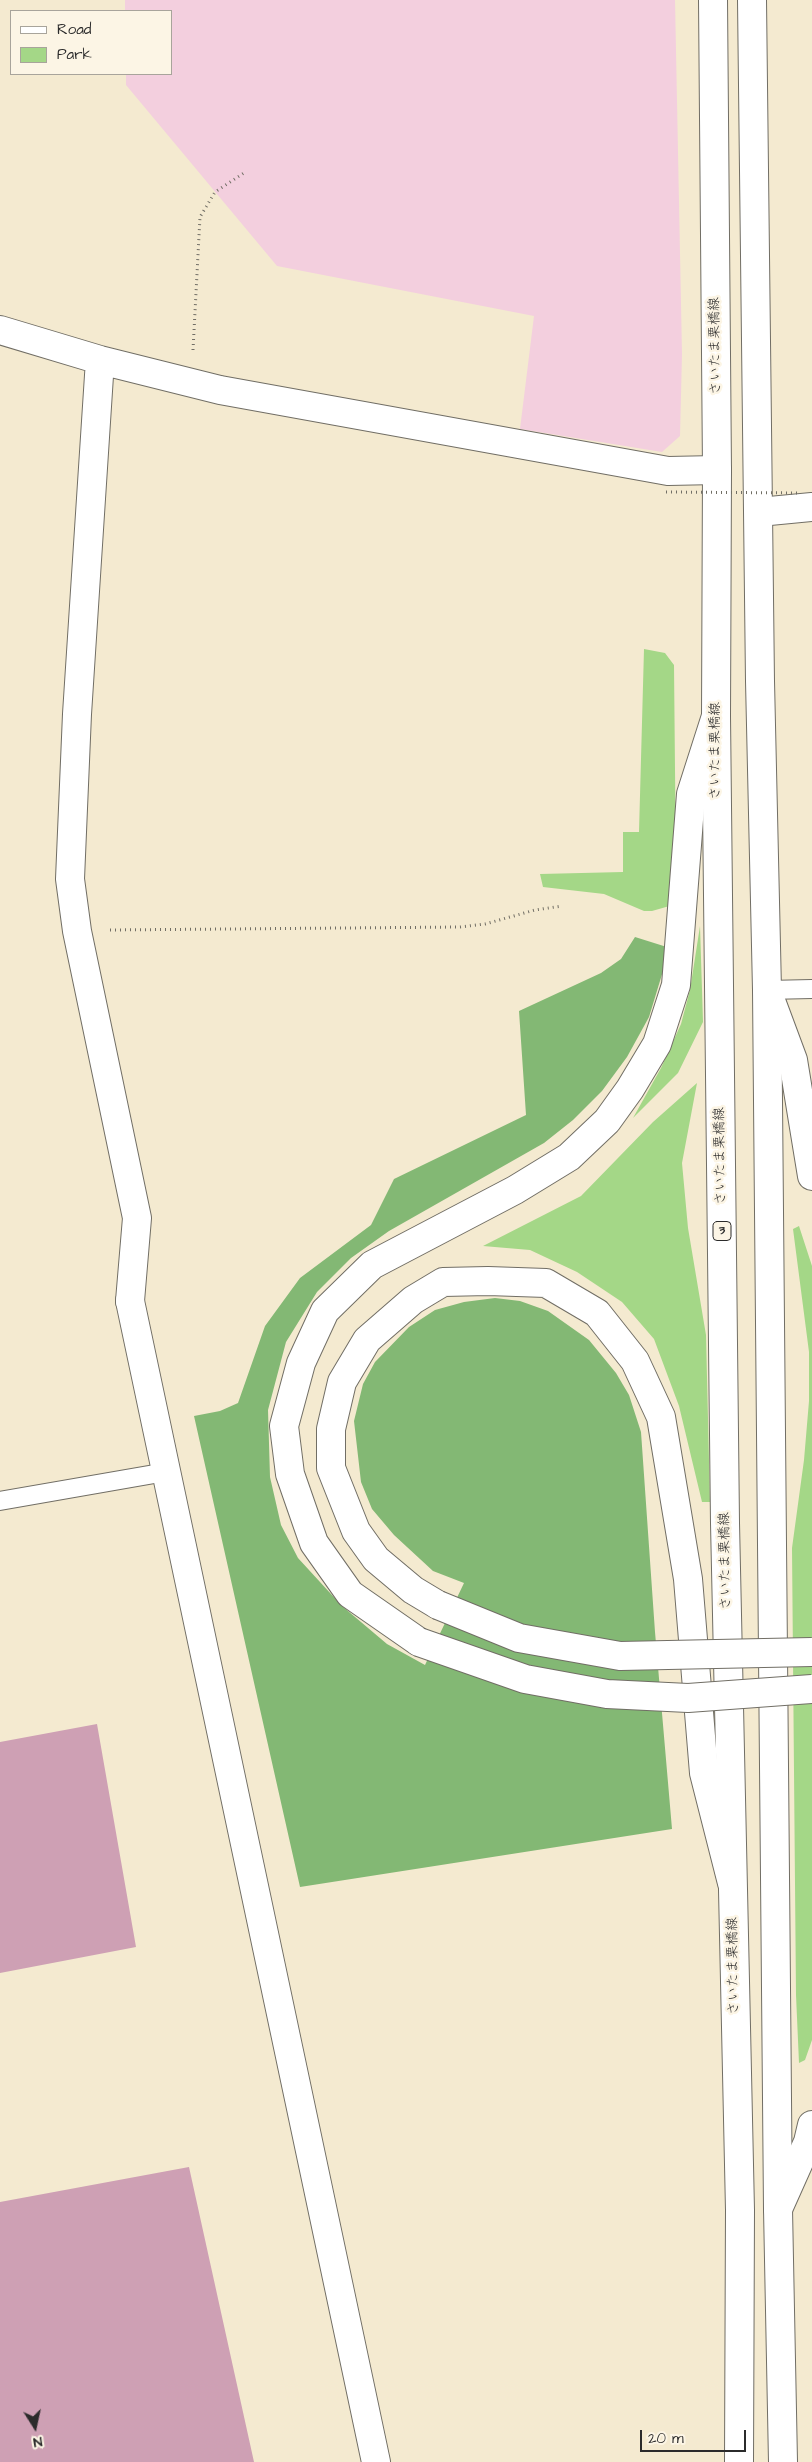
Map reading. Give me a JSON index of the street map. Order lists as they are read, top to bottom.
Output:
{
  "streets": {
    "main road": ["さいたま栗橋線", "3"]
  },
  "legend": ["Road", "Park"],
  "scale_bar": "20 m",
  "north": "bottom"
}
